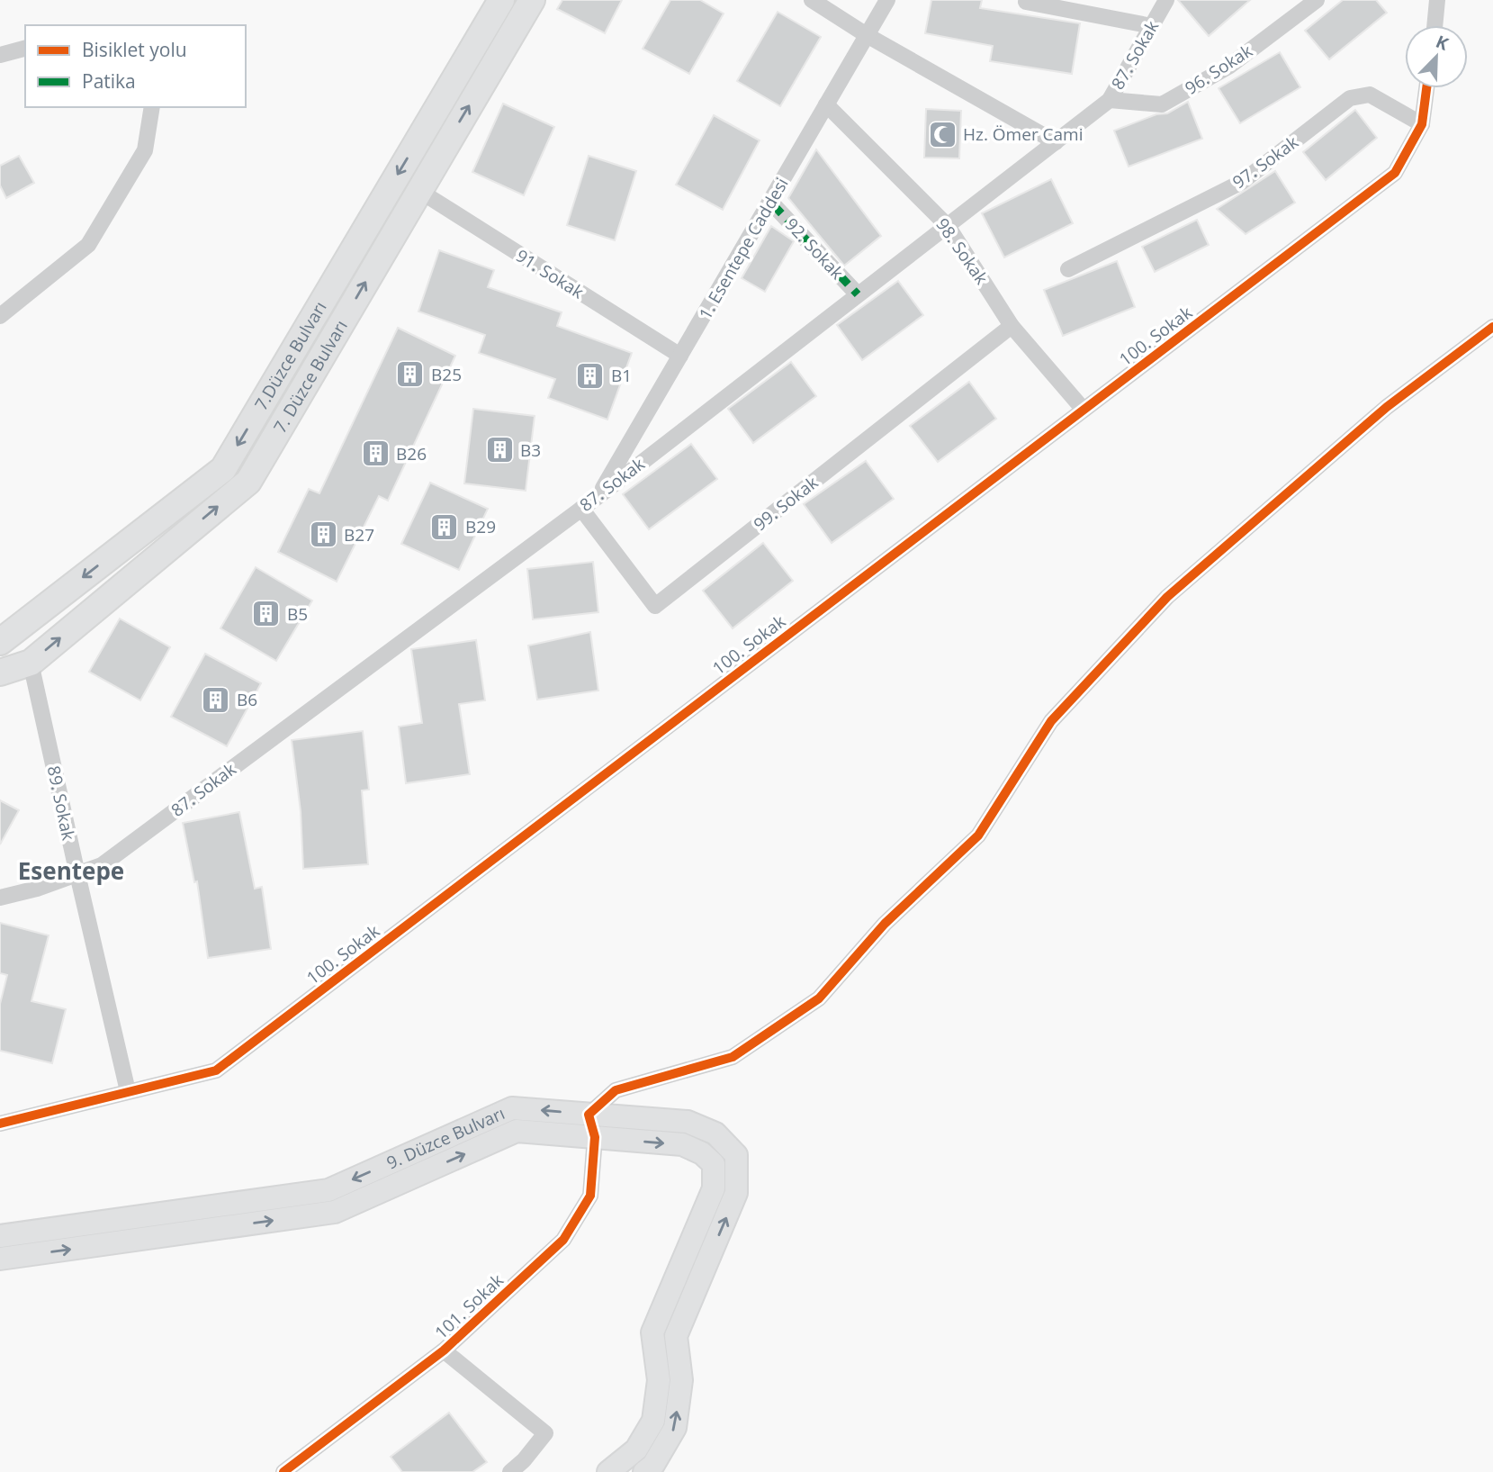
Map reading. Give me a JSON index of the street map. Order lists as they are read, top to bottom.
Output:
{
  "streets": {
    "main road": ["7.Düzce Bulvarı", "7. Düzce Bulvarı", "9. Düzce Bulvarı"],
    "street": [
      "87. Sokak",
      "96. Sokak",
      "97. Sokak",
      "1. Esentepe Caddesi",
      "92. Sokak",
      "98. Sokak",
      "91. Sokak",
      "100. Sokak",
      "99. Sokak",
      "89. Sokak",
      "101. Sokak"
    ]
  },
  "crossings": [
    ["87. Sokak", "96. Sokak"],
    ["87. Sokak", "1. Esentepe Caddesi"],
    ["87. Sokak", "92. Sokak"],
    ["87. Sokak", "98. Sokak"],
    ["87. Sokak", "99. Sokak"],
    ["87. Sokak", "89. Sokak"],
    ["97. Sokak", "100. Sokak"],
    ["1. Esentepe Caddesi", "92. Sokak"],
    ["1. Esentepe Caddesi", "98. Sokak"],
    ["1. Esentepe Caddesi", "91. Sokak"],
    ["98. Sokak", "100. Sokak"],
    ["98. Sokak", "99. Sokak"],
    ["91. Sokak", "7. Düzce Bulvarı"],
    ["100. Sokak", "89. Sokak"],
    ["7. Düzce Bulvarı", "89. Sokak"],
    ["9. Düzce Bulvarı", "101. Sokak"]
  ],
  "one_way": ["7.Düzce Bulvarı", "7. Düzce Bulvarı"],
  "districts": ["Esentepe"],
  "places": {
    "mosque": ["Hz. Ömer Cami"],
    "building": [
      "B25",
      "B1",
      "B3",
      "B26",
      "B29",
      "B27",
      "B5",
      "B6"
    ]
  },
  "legend": ["Bisiklet yolu", "Patika"],
  "north": "top right"
}
